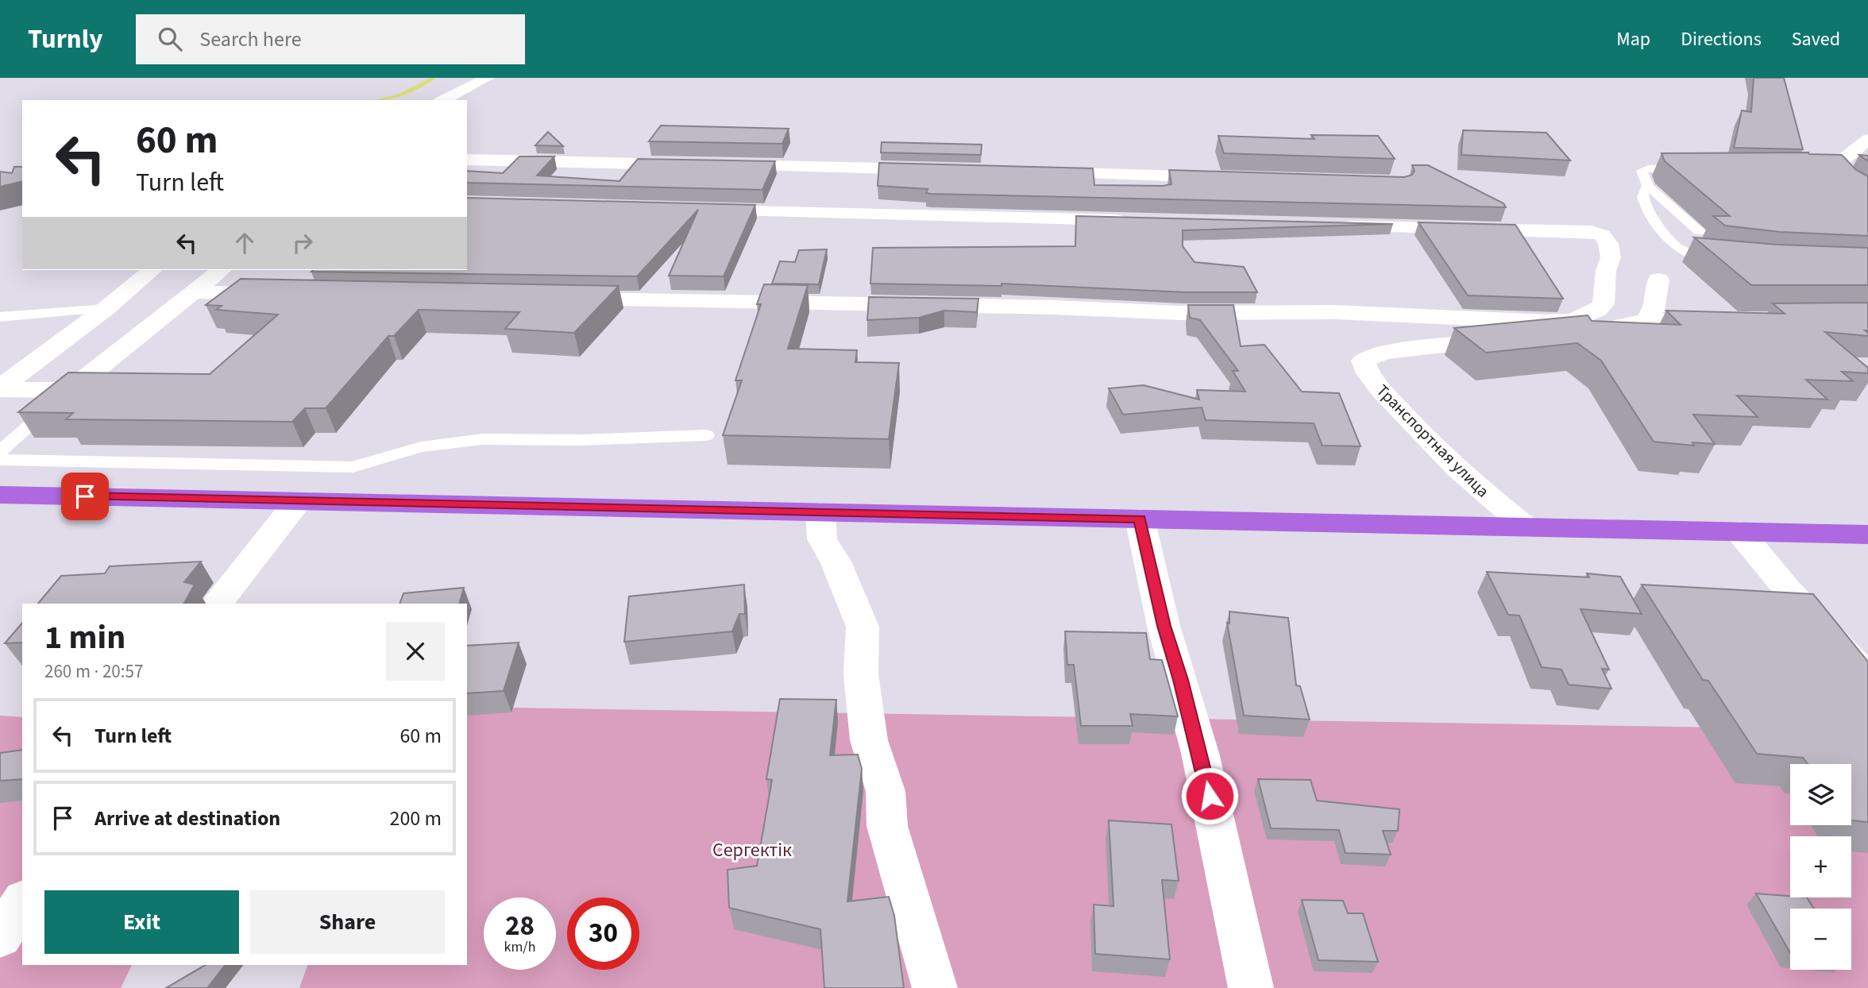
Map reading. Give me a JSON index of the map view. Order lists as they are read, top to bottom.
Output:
{
  "streets": {
    "street": ["Транспортная улица"]
  },
  "parks": ["Сергектік"],
  "page": {
    "header": "Turnly",
    "search": "Search here",
    "nav": ["Map", "Directions", "Saved"],
    "turn": ["60 m", "Turn left"],
    "heading": ["1 min", "260 m · 20:57"],
    "list": [
      {
        "name": "Turn left",
        "value": "60 m"
      },
      {
        "name": "Arrive at destination",
        "value": "200 m"
      }
    ],
    "map_buttons": ["+", "−"],
    "buttons": ["Exit", "Share"],
    "speed": "28 km/h",
    "limit": "30"
  }
}
